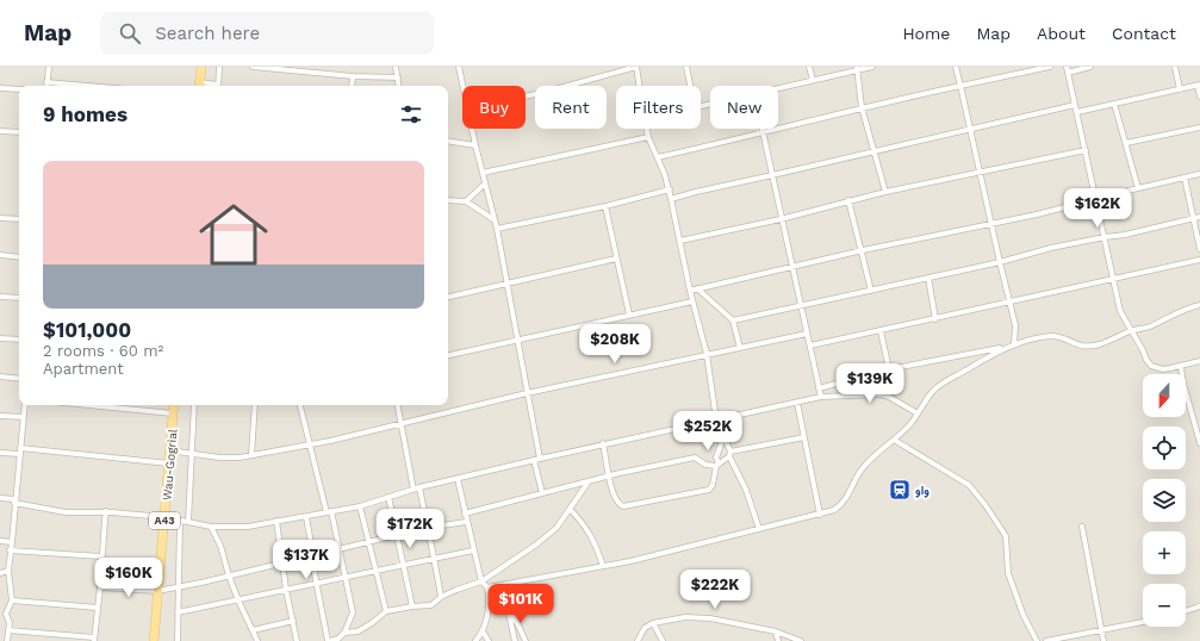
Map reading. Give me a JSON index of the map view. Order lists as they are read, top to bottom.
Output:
{
  "streets": {
    "main road": ["Wau-Gogrial", "A43"]
  },
  "places": {
    "station": ["واو"]
  },
  "north": "bottom",
  "page": {
    "header": "Map",
    "search": "Search here",
    "nav": [
      "Home",
      "Map",
      "About",
      "Contact"
    ],
    "chip": [
      "Buy",
      "Rent",
      "Filters",
      "New"
    ],
    "heading": "9 homes",
    "list": [
      {
        "name": "$101,000",
        "note": "2 rooms · 60 m² · Apartment"
      }
    ],
    "price": [
      "$162K",
      "$208K",
      "$139K",
      "$252K",
      "$172K",
      "$137K",
      "$160K",
      "$222K",
      "$101K"
    ],
    "map_buttons": ["+", "−"]
  }
}
